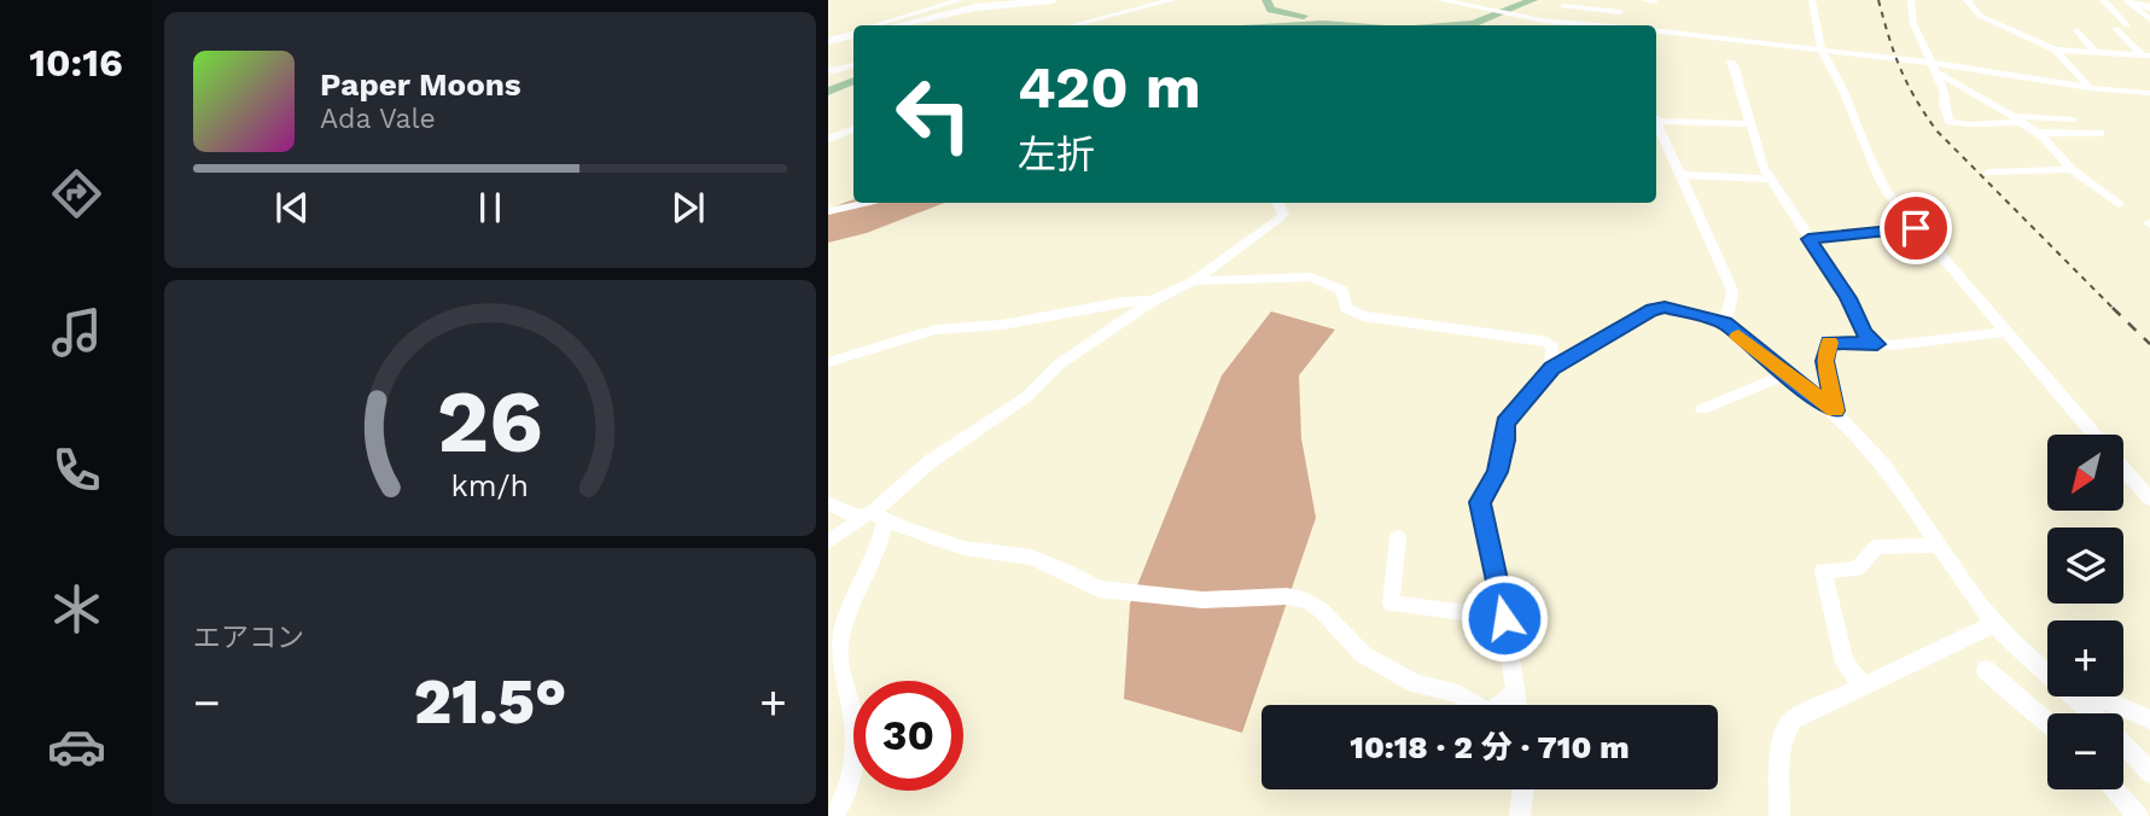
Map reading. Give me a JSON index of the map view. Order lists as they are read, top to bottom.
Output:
{
  "north": "bottom left",
  "page": {
    "tabs": "10:16",
    "turn": ["420 m", "左折"],
    "song": ["Paper Moons", "Ada Vale"],
    "map_buttons": ["+", "−"],
    "tile": "エアコン",
    "heat": ["−", "21.5°", "+"],
    "limit": "30",
    "trip": "10:18 · 2 分 · 710 m",
    "gauge": ["26", "km/h"]
  }
}
